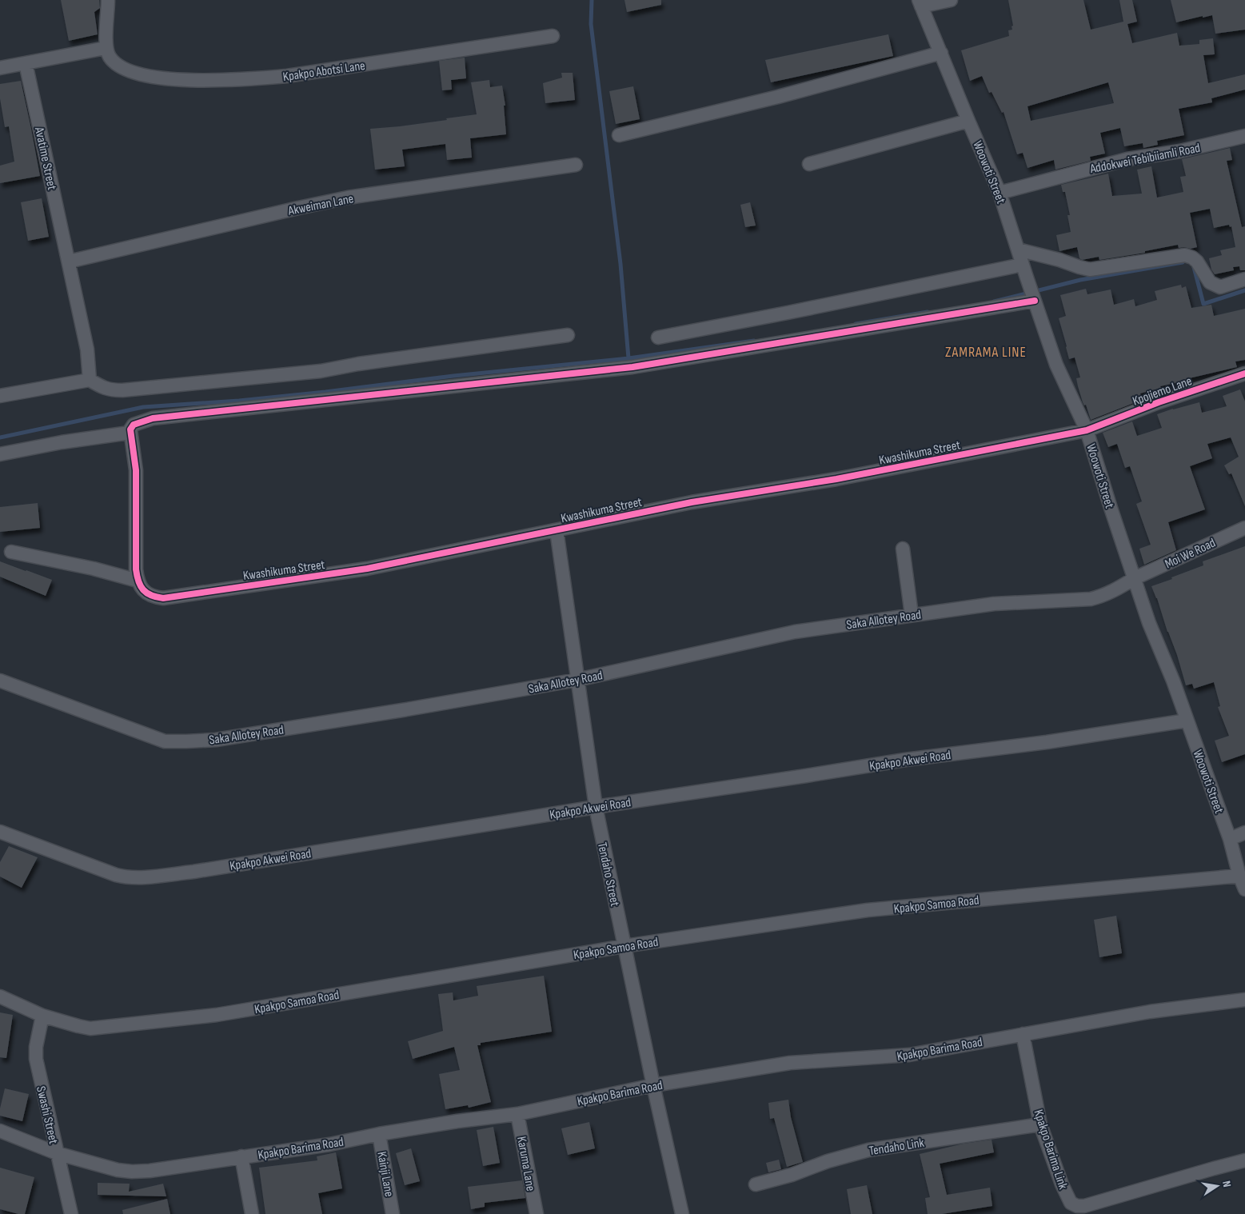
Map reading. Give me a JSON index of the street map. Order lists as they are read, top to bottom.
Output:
{
  "streets": {
    "street": [
      "Kpakpo Abotsi Lane",
      "Addokwei Tebibiiamli Road",
      "Avatime Street",
      "Woowoti Street",
      "Akweiman Lane",
      "Kpojiemo Lane",
      "Kwashikuma Street",
      "Moi We Road",
      "Saka Allotey Road",
      "Kpakpo Akwei Road",
      "Tendaho Street",
      "Kpakpo Samoa Road",
      "Kpakpo Barima Road",
      "Swashi Street",
      "Tendaho Link",
      "Kpakpo Barima Link",
      "Karuma Lane",
      "Kainji Lane"
    ]
  },
  "crossings": [
    ["Addokwei Tebibiiamli Road", "Woowoti Street"],
    ["Avatime Street", "Akweiman Lane"],
    ["Woowoti Street", "Kpojiemo Lane"],
    ["Woowoti Street", "Kwashikuma Street"],
    ["Woowoti Street", "Moi We Road"],
    ["Woowoti Street", "Saka Allotey Road"],
    ["Woowoti Street", "Kpakpo Akwei Road"],
    ["Woowoti Street", "Kpakpo Samoa Road"],
    ["Kpojiemo Lane", "Kwashikuma Street"],
    ["Kwashikuma Street", "Tendaho Street"],
    ["Moi We Road", "Saka Allotey Road"],
    ["Saka Allotey Road", "Tendaho Street"],
    ["Kpakpo Akwei Road", "Tendaho Street"],
    ["Tendaho Street", "Kpakpo Samoa Road"],
    ["Tendaho Street", "Kpakpo Barima Road"],
    ["Kpakpo Samoa Road", "Swashi Street"],
    ["Kpakpo Barima Road", "Swashi Street"],
    ["Kpakpo Barima Road", "Kpakpo Barima Link"],
    ["Kpakpo Barima Road", "Karuma Lane"],
    ["Kpakpo Barima Road", "Kainji Lane"],
    ["Tendaho Link", "Kpakpo Barima Link"]
  ],
  "districts": ["ZAMRAMA LINE"],
  "north": "right"
}
